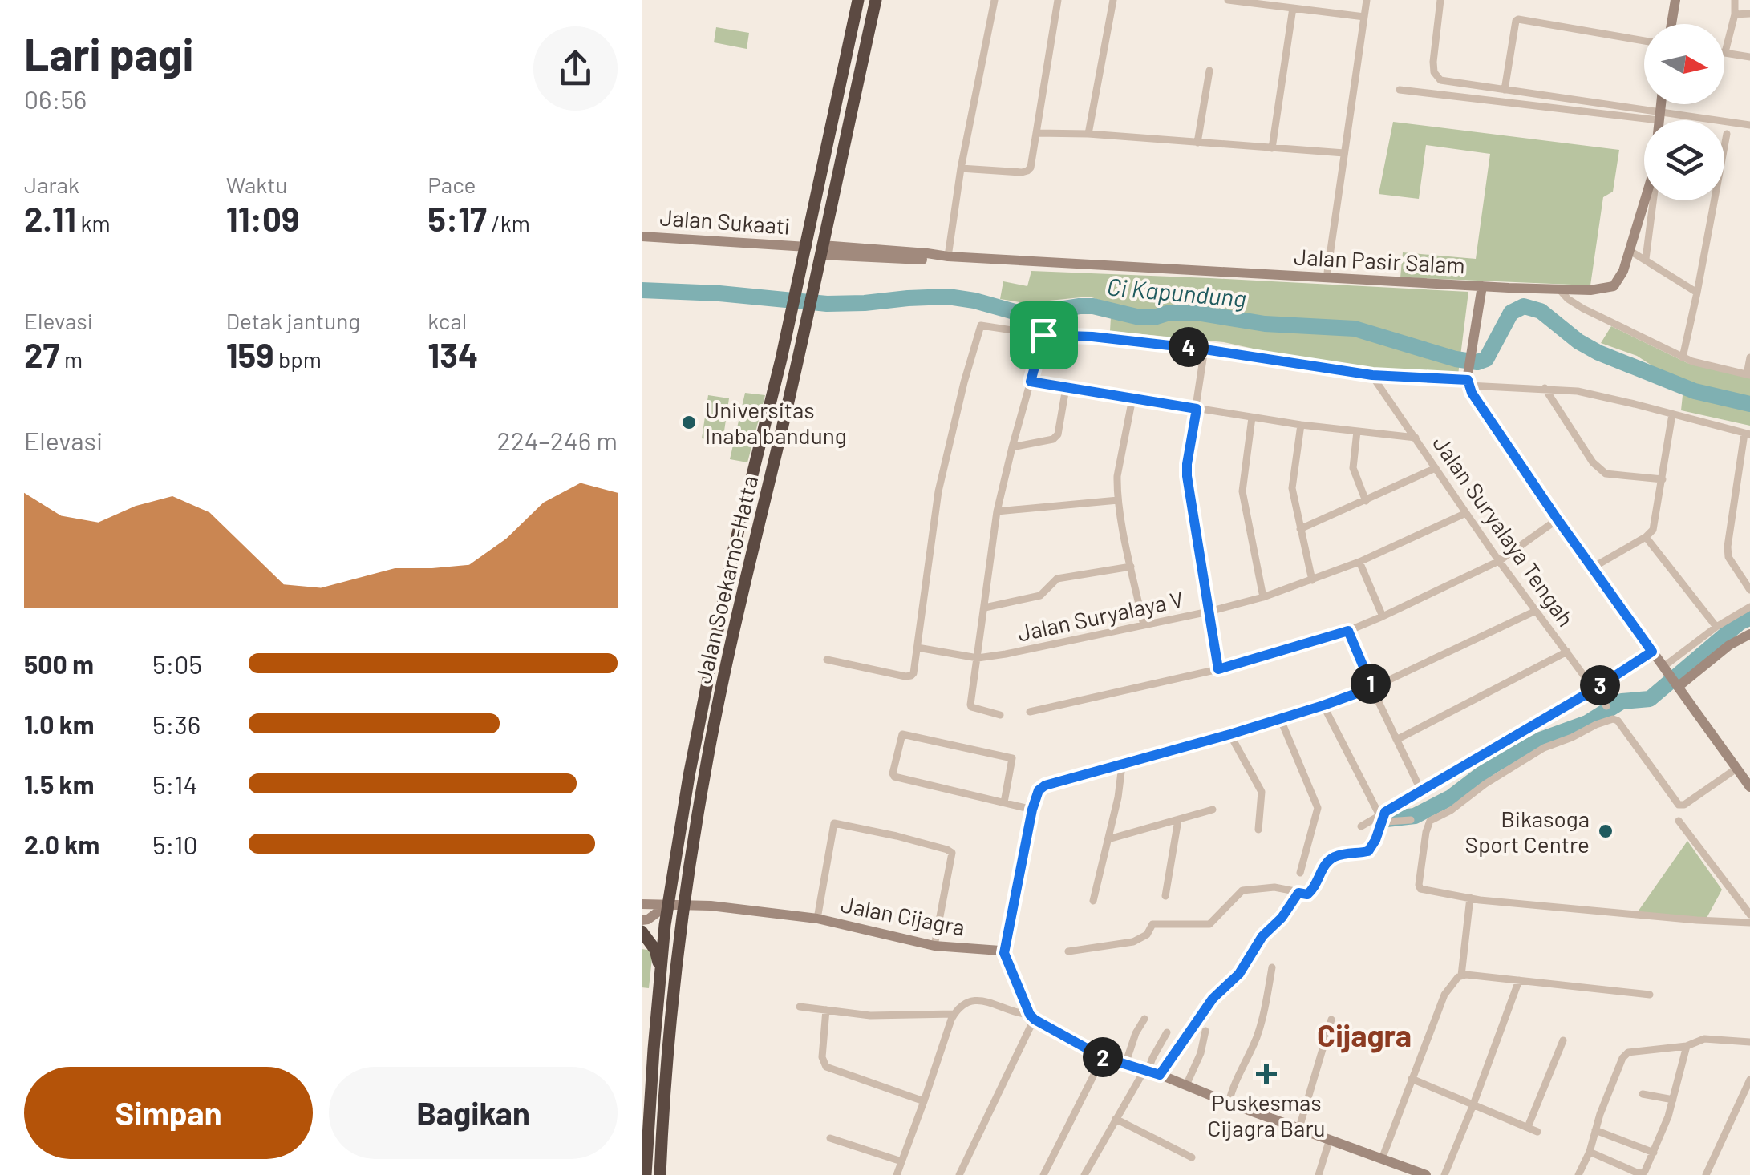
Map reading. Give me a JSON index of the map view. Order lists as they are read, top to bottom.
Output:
{
  "streets": {
    "highway": ["Jalan Soekarno-Hatta"],
    "street": [
      "Jalan Sukaati",
      "Jalan Pasir Salam",
      "Jalan Suryalaya Tengah",
      "Jalan Suryalaya V",
      "Jalan Cijagra"
    ]
  },
  "crossings": [
    ["Jalan Sukaati", "Jalan Soekarno-Hatta"],
    ["Jalan Pasir Salam", "Jalan Soekarno-Hatta"],
    ["Jalan Suryalaya Tengah", "Jalan Suryalaya V"],
    ["Jalan Soekarno-Hatta", "Jalan Cijagra"]
  ],
  "districts": ["Cijagra"],
  "water": ["Ci Kapundung"],
  "places": {
    "other": ["Universitas Inaba bandung", "Bikasoga Sport Centre"],
    "health": ["Puskesmas Cijagra Baru"]
  },
  "north": "right",
  "page": {
    "heading": ["Lari pagi", "06:56"],
    "stats": [
      ["Jarak", "2.11 km"],
      ["Waktu", "11:09"],
      ["Pace", "5:17 /km"],
      ["Elevasi", "27 m"],
      ["Detak jantung", "159 bpm"],
      ["kcal", "134"]
    ],
    "pins": [
      "4",
      "1",
      "3",
      "2"
    ],
    "chart": ["Elevasi", "224–246 m"],
    "list": [
      {
        "name": "500 m",
        "note": "5:05"
      },
      {
        "name": "1.0 km",
        "note": "5:36"
      },
      {
        "name": "1.5 km",
        "note": "5:14"
      },
      {
        "name": "2.0 km",
        "note": "5:10"
      }
    ],
    "buttons": ["Simpan", "Bagikan"]
  }
}
